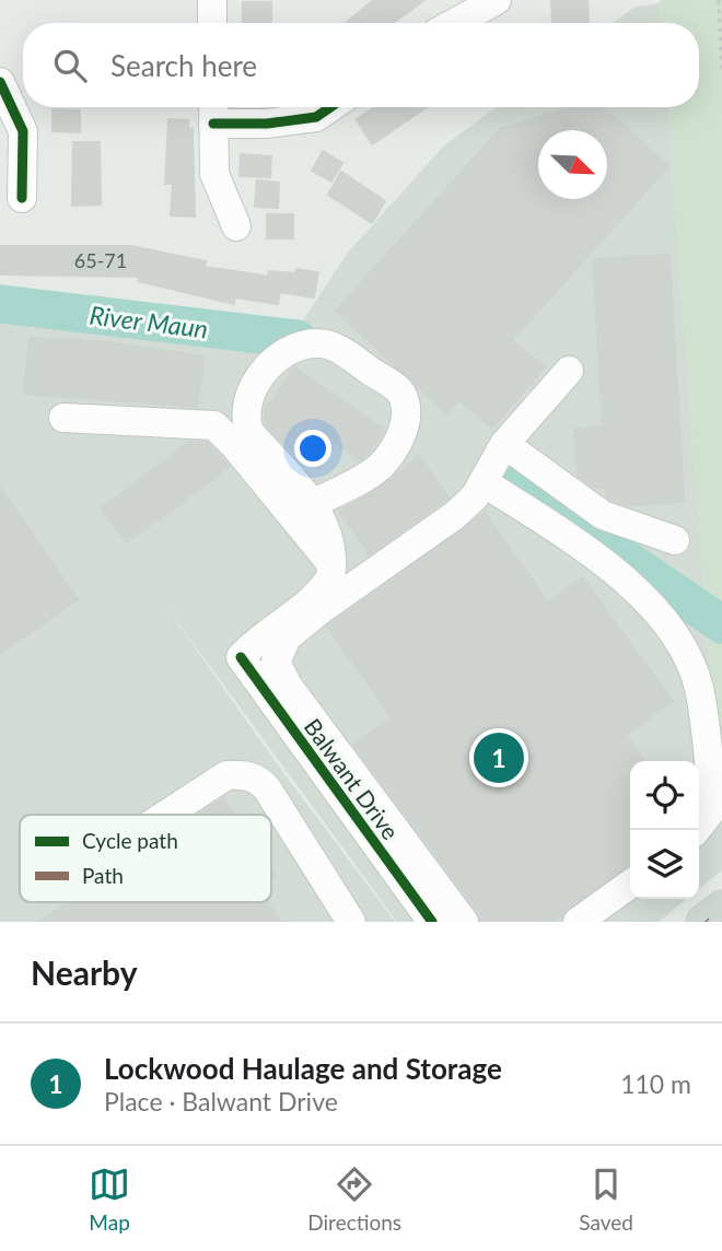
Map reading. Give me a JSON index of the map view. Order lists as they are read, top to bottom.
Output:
{
  "streets": {
    "street": ["Balwant Drive"]
  },
  "water": ["River Maun"],
  "house_numbers": ["65-71"],
  "legend": ["Cycle path", "Path"],
  "north": "bottom right",
  "page": {
    "search": "Search here",
    "pins": "1",
    "heading": "Nearby",
    "list": [
      {
        "mark": "1",
        "name": "Lockwood Haulage and Storage",
        "note": "Place · Balwant Drive",
        "value": "110 m"
      }
    ],
    "nav": ["Map", "Directions", "Saved"]
  }
}
